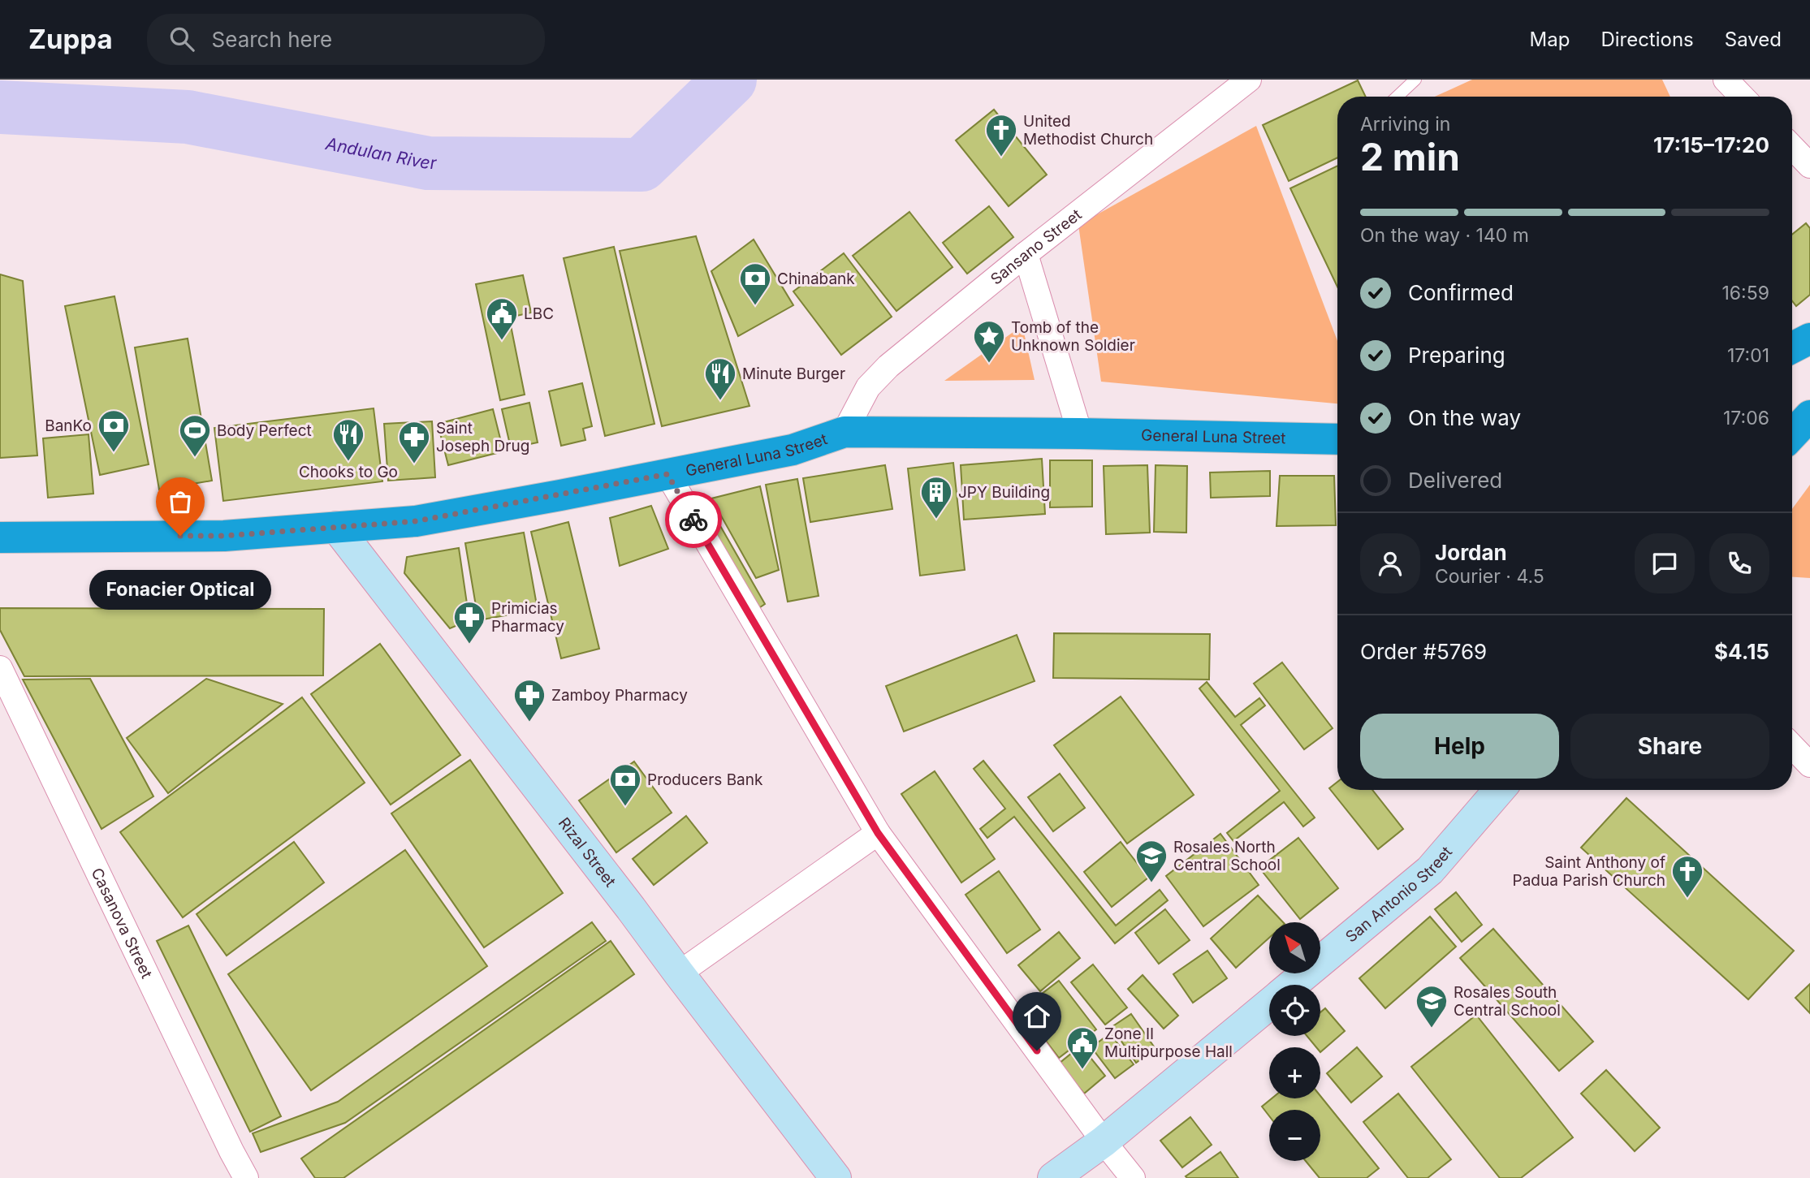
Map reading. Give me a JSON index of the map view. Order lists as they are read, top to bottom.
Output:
{
  "streets": {
    "highway": ["General Luna Street"],
    "main road": ["Rizal Street", "San Antonio Street"],
    "street": ["Sansano Street", "Casanova Street"]
  },
  "crossings": [
    ["Sansano Street", "General Luna Street"],
    ["General Luna Street", "Rizal Street"]
  ],
  "water": ["Andulan River"],
  "places": {
    "church": ["United Methodist Church", "Saint Anthony of Padua Parish Church"],
    "bank": ["Chinabank", "BanKo", "Producers Bank"],
    "public building": ["LBC", "Zone II Multipurpose Hall"],
    "place": ["Tomb of the Unknown Soldier"],
    "restaurant": ["Minute Burger", "Chooks to Go"],
    "sports": ["Body Perfect"],
    "pharmacy": ["Saint Joseph Drug", "Primicias Pharmacy", "Zamboy Pharmacy"],
    "building": ["JPY Building"],
    "other": ["Fonacier Optical"],
    "school or university": ["Rosales North Central School", "Rosales South Central School"]
  },
  "north": "top left",
  "page": {
    "header": "Zuppa",
    "search": "Search here",
    "nav": ["Map", "Directions", "Saved"],
    "heading": ["2 min", "Arriving in", "17:15–17:20"],
    "panel": [
      "Jordan",
      "Courier · 4.5",
      "Order #5769",
      "$4.15"
    ],
    "bar": "On the way · 140 m",
    "list": [
      ["Confirmed", "16:59"],
      ["Preparing", "17:01"],
      ["On the way", "17:06"],
      "Delivered"
    ],
    "bubble": "Fonacier Optical",
    "buttons": ["Help", "Share"],
    "map_buttons": ["+", "−"]
  }
}
